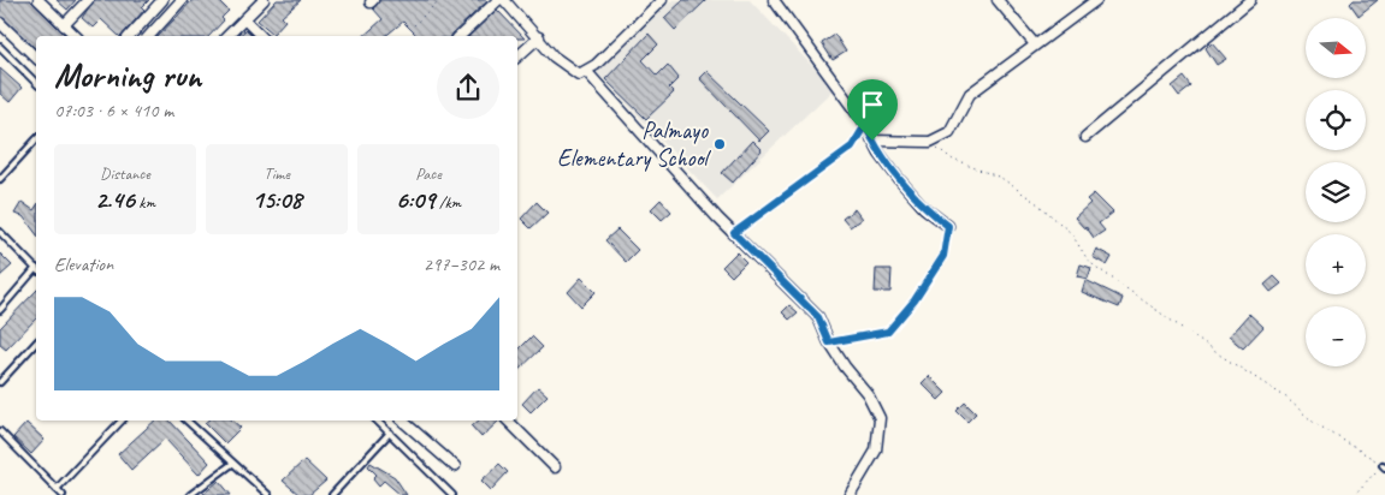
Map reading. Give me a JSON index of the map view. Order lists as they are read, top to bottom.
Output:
{
  "places": ["Palmayo Elementary School"],
  "north": "right",
  "page": {
    "map_buttons": ["+", "−"],
    "heading": ["Morning run", "07:03 · 6 × 410 m"],
    "stats": [
      ["Distance", "2.46 km"],
      ["Time", "15:08"],
      ["Pace", "6:09 /km"]
    ],
    "chart": ["Elevation", "297–302 m"]
  }
}
